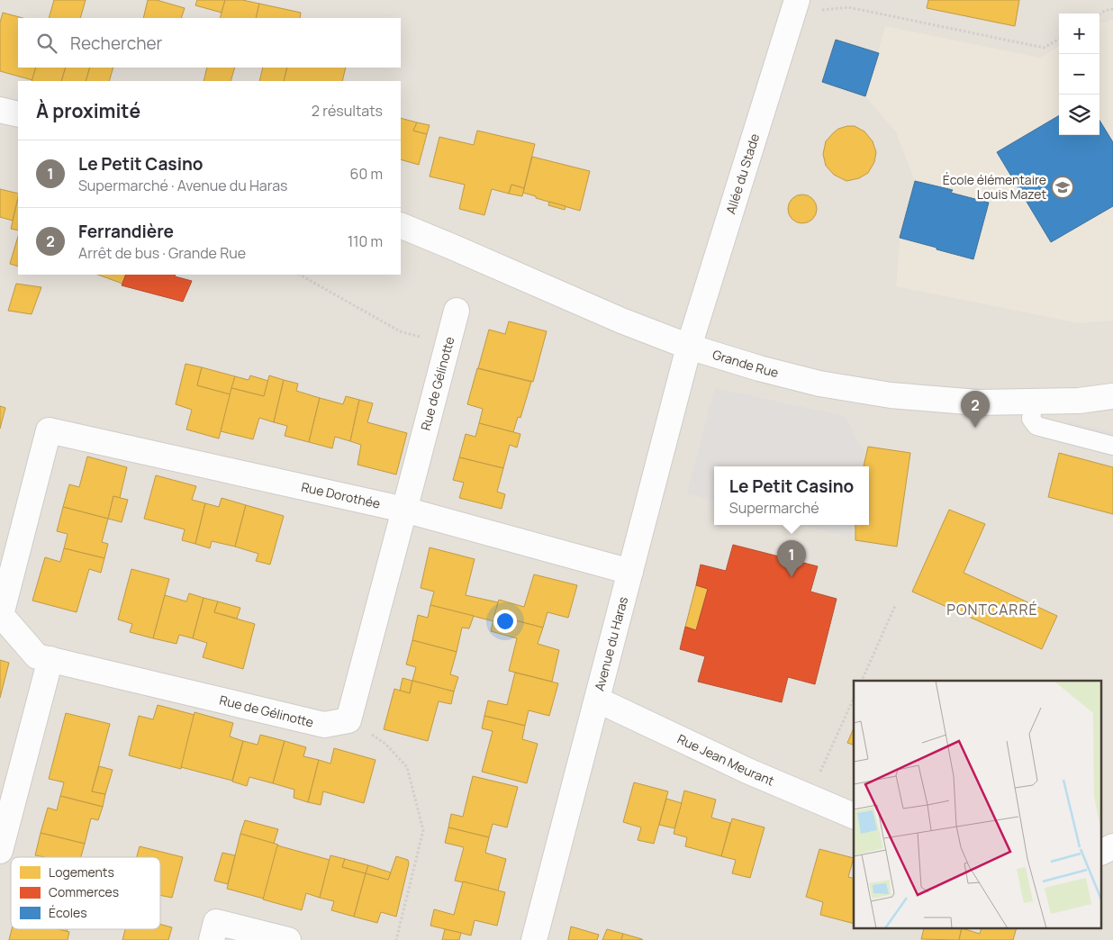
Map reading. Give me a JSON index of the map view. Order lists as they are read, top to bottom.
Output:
{
  "streets": {
    "street": [
      "Allée du Stade",
      "Grande Rue",
      "Rue de Gélinotte",
      "Rue Dorothée",
      "Avenue du Haras",
      "Rue Jean Meurant"
    ]
  },
  "crossings": [
    ["Allée du Stade", "Grande Rue"],
    ["Allée du Stade", "Avenue du Haras"],
    ["Grande Rue", "Avenue du Haras"],
    ["Rue de Gélinotte", "Rue Dorothée"],
    ["Rue Dorothée", "Avenue du Haras"],
    ["Avenue du Haras", "Rue Jean Meurant"]
  ],
  "districts": ["PONTCARRÉ"],
  "places": {
    "school or university": ["École élémentaire Louis Mazet"]
  },
  "legend": ["Logements", "Commerces", "Écoles"],
  "page": {
    "map_buttons": ["+", "−"],
    "search": "Rechercher",
    "heading": ["À proximité", "2 résultats"],
    "list": [
      {
        "mark": "1",
        "name": "Le Petit Casino",
        "note": "Supermarché · Avenue du Haras",
        "value": "60 m"
      },
      {
        "mark": "2",
        "name": "Ferrandière",
        "note": "Arrêt de bus · Grande Rue",
        "value": "110 m"
      }
    ],
    "pins": ["2", "1"],
    "popup": ["Le Petit Casino", "Supermarché"]
  }
}
